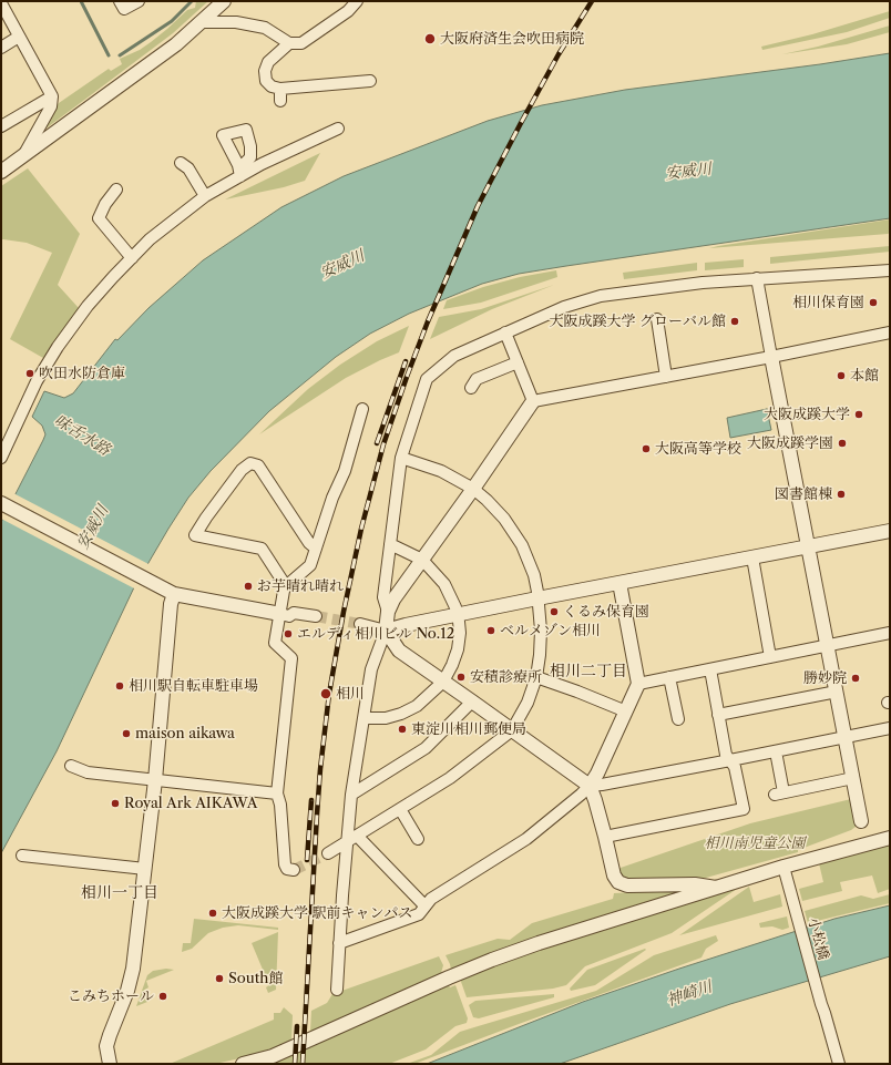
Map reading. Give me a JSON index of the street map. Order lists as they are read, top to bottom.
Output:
{
  "streets": {
    "street": ["小松橋"]
  },
  "districts": ["相川二丁目", "相川一丁目"],
  "water": ["安威川", "味舌水路", "神崎川"],
  "parks": ["相川南児童公園"],
  "places": [
    "大阪府済生会吹田病院",
    "相川保育園",
    "大阪成蹊大学 グローバル館",
    "吹田水防倉庫",
    "本館",
    "大阪成蹊大学",
    "大阪成蹊学園",
    "大阪高等学校",
    "図書館棟",
    "お芋晴れ晴れ",
    "くるみ保育園",
    "ベルメゾン相川",
    "エルディ相川ビル No.12",
    "安積診療所",
    "勝妙院",
    "相川駅自転車駐車場",
    "相川",
    "東淀川相川郵便局",
    "maison aikawa",
    "Royal Ark AIKAWA",
    "大阪成蹊大学 駅前キャンパス",
    "South館",
    "こみちホール"
  ]
}
